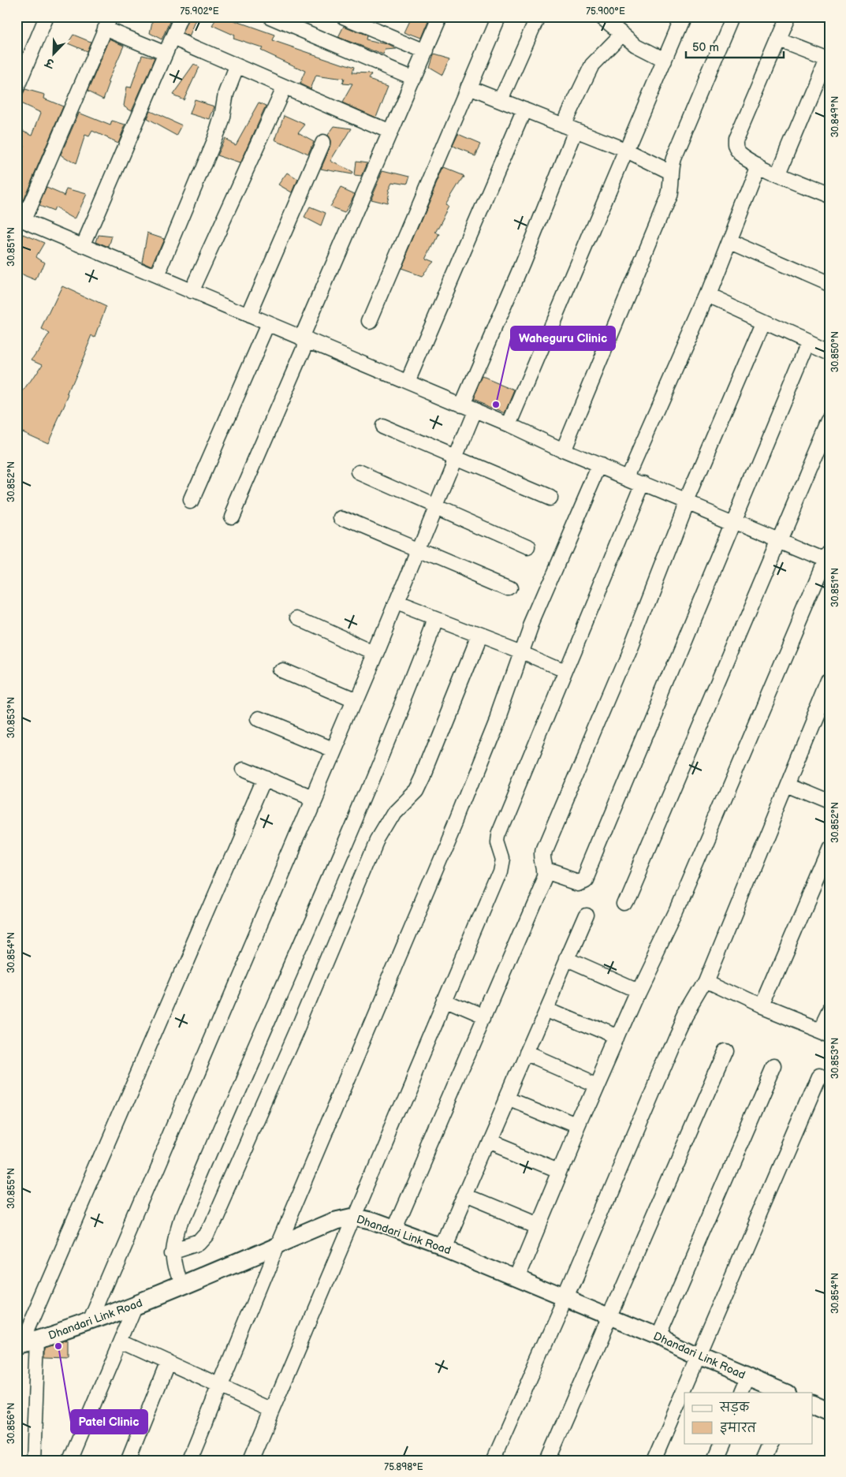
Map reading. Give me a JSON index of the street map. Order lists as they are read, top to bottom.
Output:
{
  "streets": {
    "street": ["Dhandari Link Road"]
  },
  "places": ["Waheguru Clinic", "Patel Clinic"],
  "legend": ["सड़क", "इमारत"],
  "scale_bar": "50 m",
  "north": "bottom left",
  "coordinates": [
    "75.902°E",
    "75.900°E",
    "30.849°N",
    "30.851°N",
    "30.850°N",
    "30.852°N",
    "30.853°N",
    "30.854°N",
    "30.855°N",
    "30.856°N",
    "75.898°E"
  ]
}
